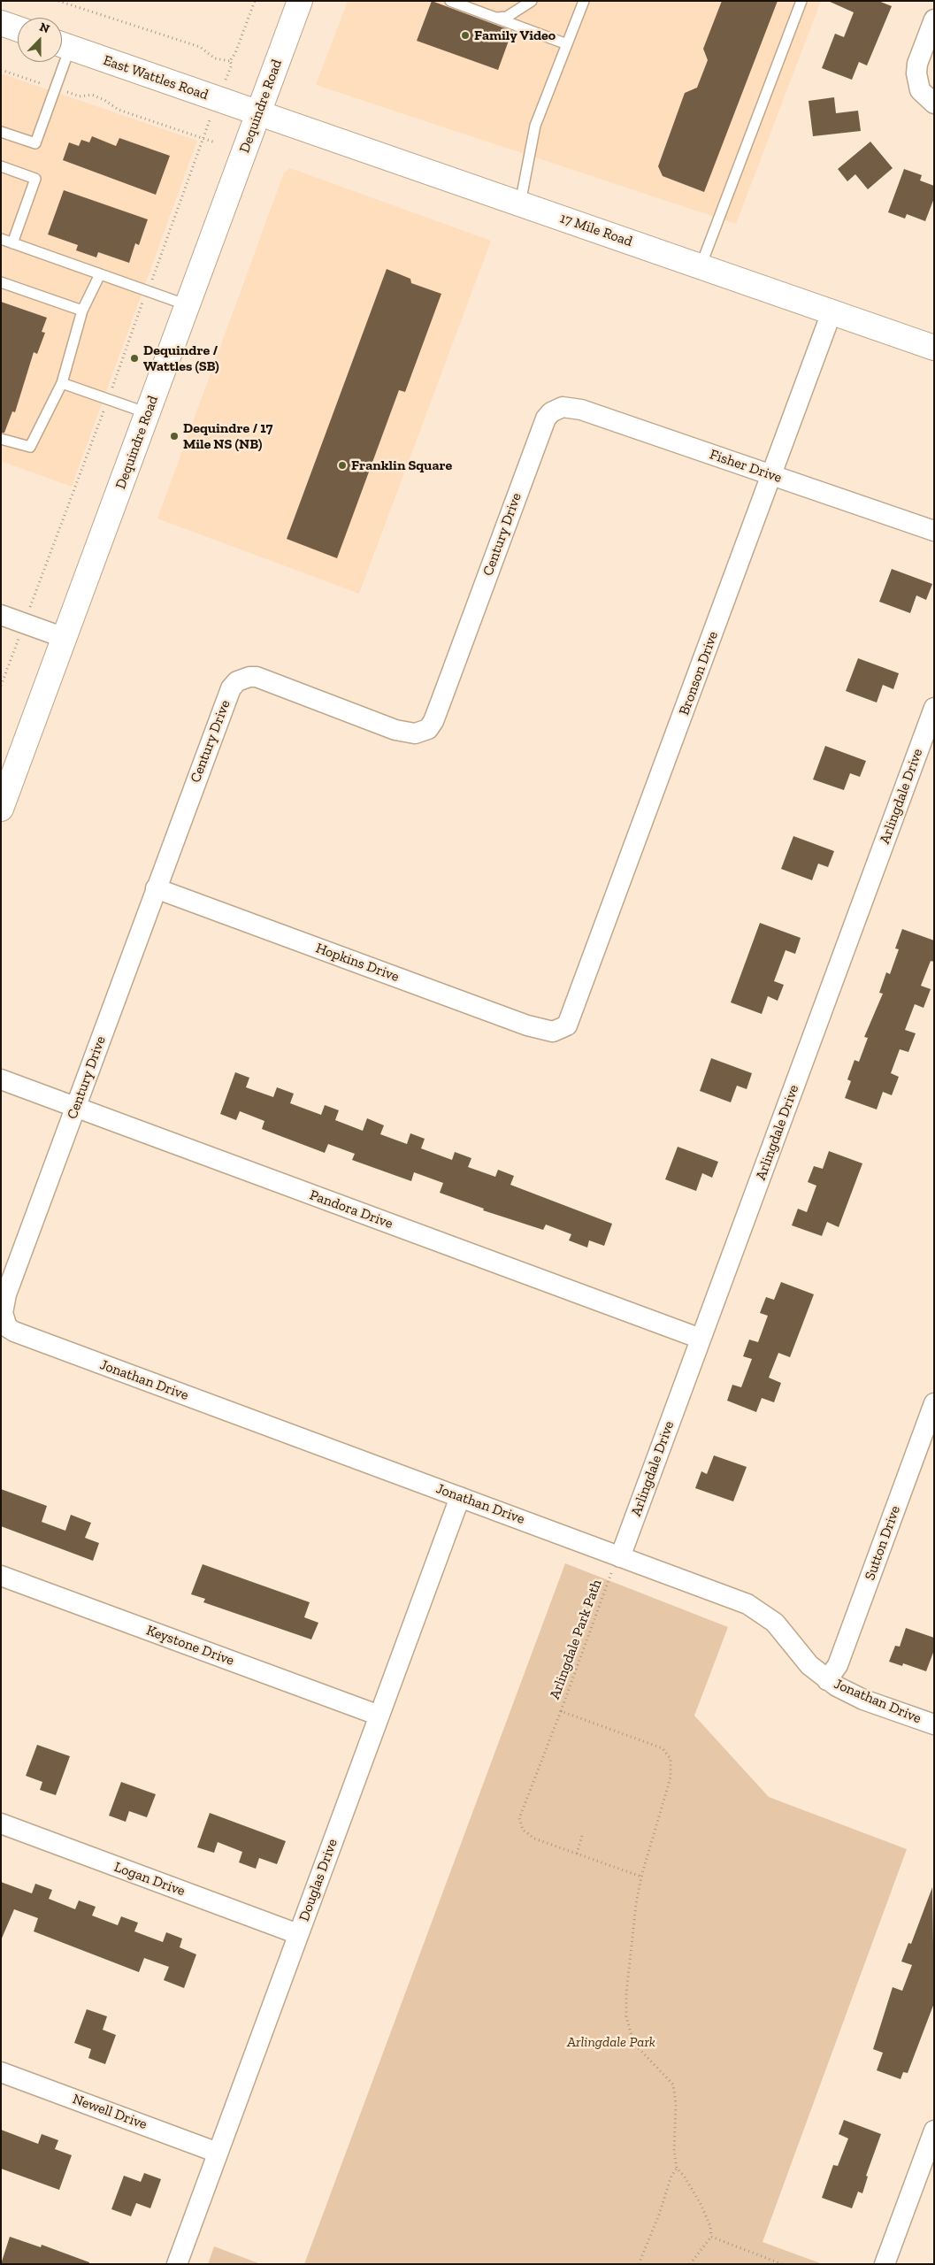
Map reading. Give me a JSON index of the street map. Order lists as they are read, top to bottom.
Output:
{
  "streets": {
    "main road": ["East Wattles Road", "Dequindre Road", "17 Mile Road"],
    "street": [
      "Fisher Drive",
      "Century Drive",
      "Bronson Drive",
      "Arlingdale Drive",
      "Hopkins Drive",
      "Pandora Drive",
      "Jonathan Drive",
      "Sutton Drive",
      "Keystone Drive",
      "Logan Drive",
      "Douglas Drive",
      "Newell Drive"
    ],
    "path": ["Arlingdale Park Path"]
  },
  "crossings": [
    ["East Wattles Road", "Dequindre Road"],
    ["East Wattles Road", "17 Mile Road"],
    ["Dequindre Road", "17 Mile Road"],
    ["17 Mile Road", "Bronson Drive"],
    ["Fisher Drive", "Century Drive"],
    ["Fisher Drive", "Bronson Drive"],
    ["Century Drive", "Hopkins Drive"],
    ["Century Drive", "Pandora Drive"],
    ["Century Drive", "Jonathan Drive"],
    ["Bronson Drive", "Hopkins Drive"],
    ["Arlingdale Drive", "Pandora Drive"],
    ["Arlingdale Drive", "Jonathan Drive"],
    ["Jonathan Drive", "Sutton Drive"],
    ["Jonathan Drive", "Douglas Drive"],
    ["Keystone Drive", "Douglas Drive"],
    ["Logan Drive", "Douglas Drive"],
    ["Douglas Drive", "Newell Drive"]
  ],
  "parks": ["Arlingdale Park"],
  "places": [
    "Family Video",
    "Dequindre / Wattles (SB)",
    "Dequindre / 17 Mile NS (NB)",
    "Franklin Square"
  ],
  "north": "top"
}
